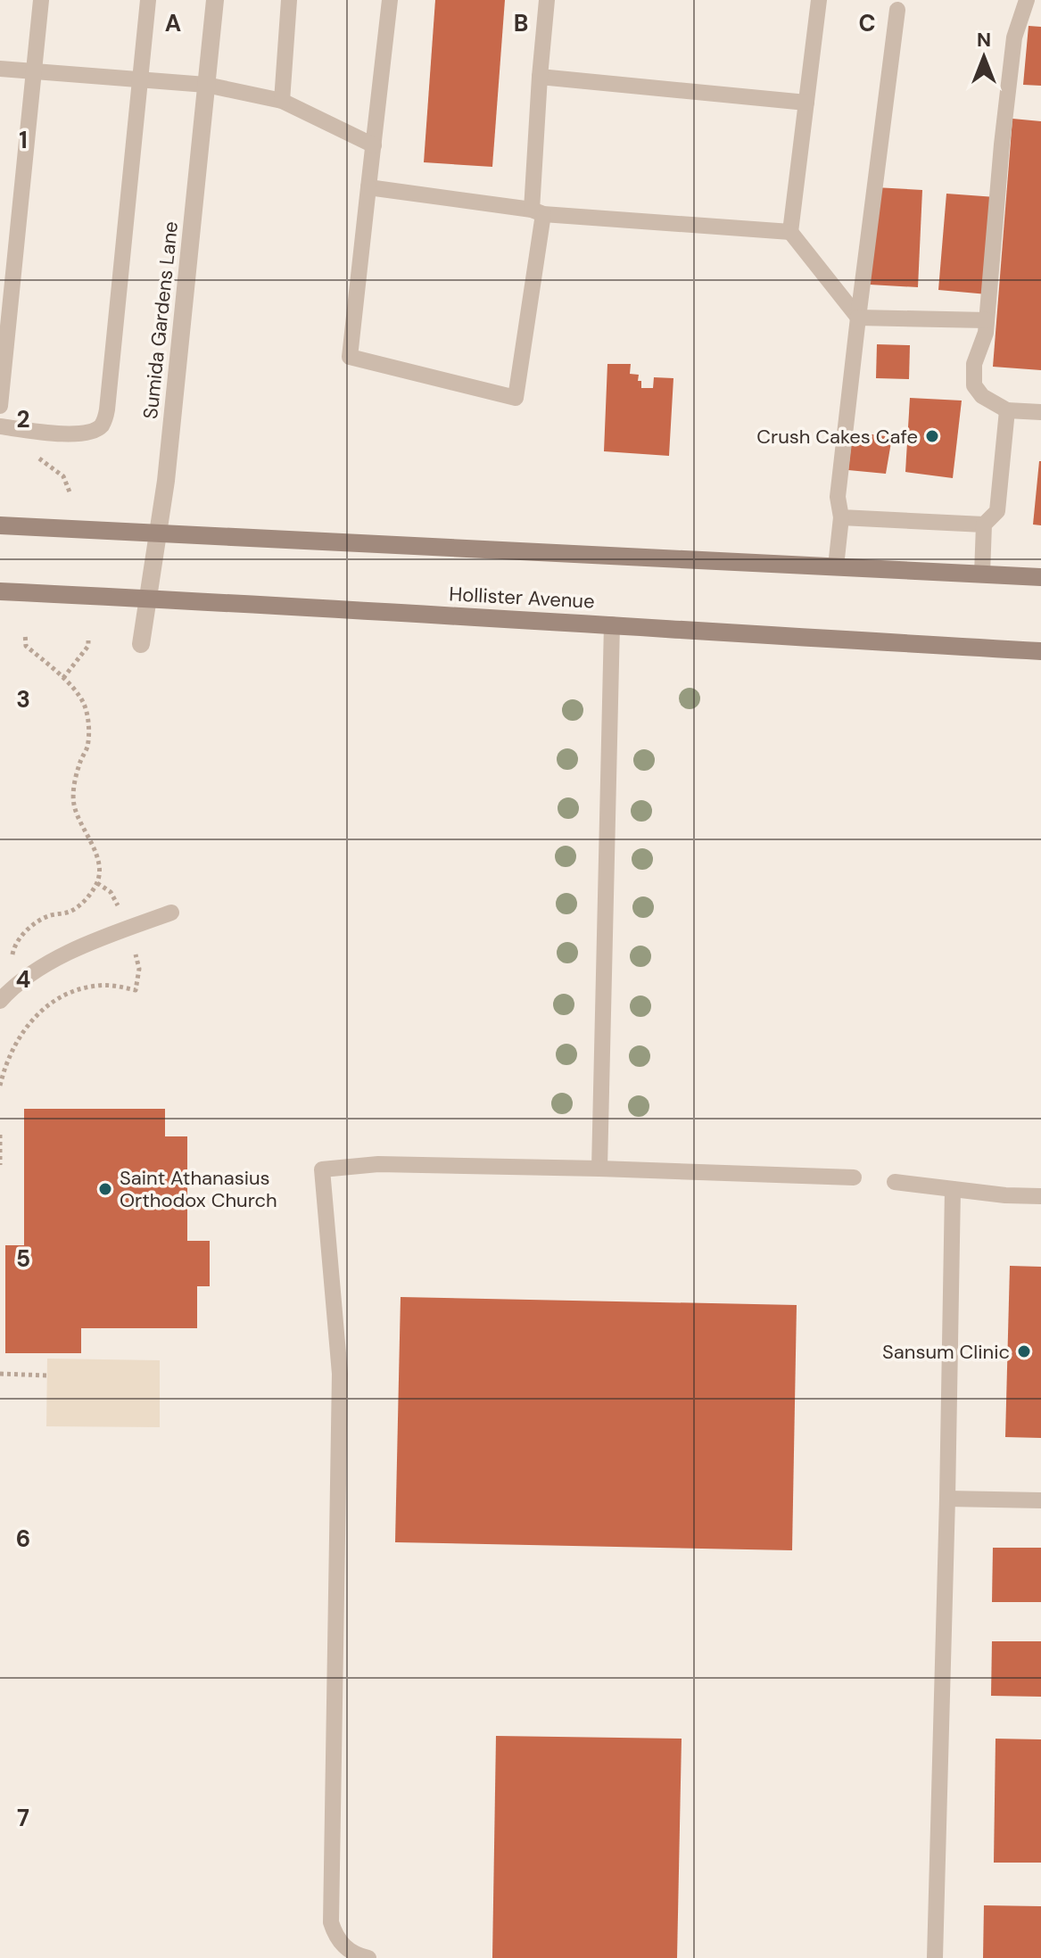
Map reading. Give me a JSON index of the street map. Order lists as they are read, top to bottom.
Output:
{
  "streets": {
    "main road": ["Hollister Avenue"],
    "street": ["Sumida Gardens Lane"]
  },
  "crossings": [
    ["Sumida Gardens Lane", "Hollister Avenue"]
  ],
  "places": ["Crush Cakes Cafe", "Saint Athanasius Orthodox Church", "Sansum Clinic"],
  "north": "top",
  "grid": {
    "columns": ["A", "B", "C"],
    "rows": [
      "1",
      "2",
      "3",
      "4",
      "5",
      "6",
      "7"
    ]
  }
}
